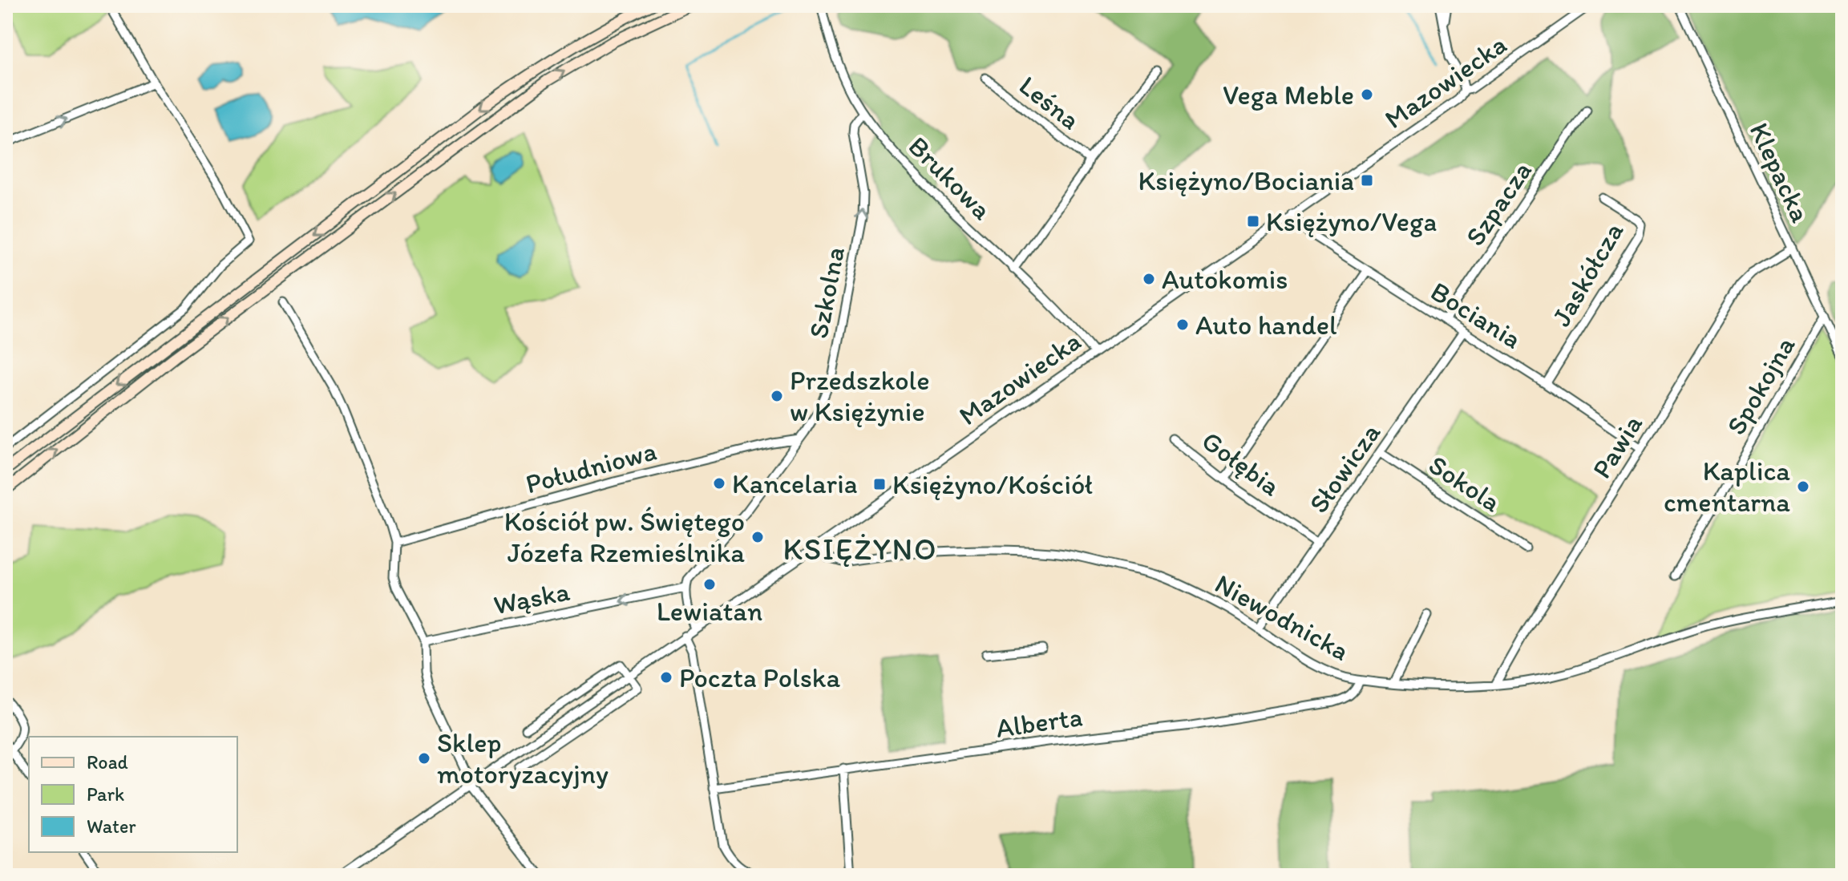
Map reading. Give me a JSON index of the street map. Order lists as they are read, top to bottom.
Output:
{
  "streets": {
    "street": [
      "Mazowiecka",
      "Leśna",
      "Klepacka",
      "Brukowa",
      "Szpacza",
      "Jaskółcza",
      "Szkolna",
      "Bociania",
      "Spokojna",
      "Pawia",
      "Gołębia",
      "Południowa",
      "Słowicza",
      "Sokola",
      "Wąska",
      "Niewodnicka",
      "Alberta"
    ]
  },
  "crossings": [
    ["Mazowiecka", "Brukowa"],
    ["Mazowiecka", "Bociania"],
    ["Mazowiecka", "Niewodnicka"],
    ["Leśna", "Brukowa"],
    ["Klepacka", "Spokojna"],
    ["Klepacka", "Pawia"],
    ["Brukowa", "Szkolna"],
    ["Szpacza", "Bociania"],
    ["Jaskółcza", "Bociania"],
    ["Szkolna", "Południowa"],
    ["Szkolna", "Wąska"],
    ["Bociania", "Pawia"],
    ["Bociania", "Słowicza"],
    ["Pawia", "Niewodnicka"],
    ["Gołębia", "Słowicza"],
    ["Słowicza", "Sokola"],
    ["Słowicza", "Niewodnicka"],
    ["Niewodnicka", "Alberta"]
  ],
  "one_way": ["Szkolna", "Wąska"],
  "districts": ["KSIĘŻYNO"],
  "places": {
    "other": [
      "Vega Meble",
      "Autokomis",
      "Auto handel",
      "Przedszkole w Księżynie",
      "Kancelaria",
      "Kaplica cmentarna",
      "Kościół pw. Świętego Józefa Rzemieślnika",
      "Lewiatan",
      "Poczta Polska",
      "Sklep motoryzacyjny"
    ],
    "transit": ["Księżyno/Bociania", "Księżyno/Vega", "Księżyno/Kościół"]
  },
  "legend": ["Road", "Park", "Water"]
}
